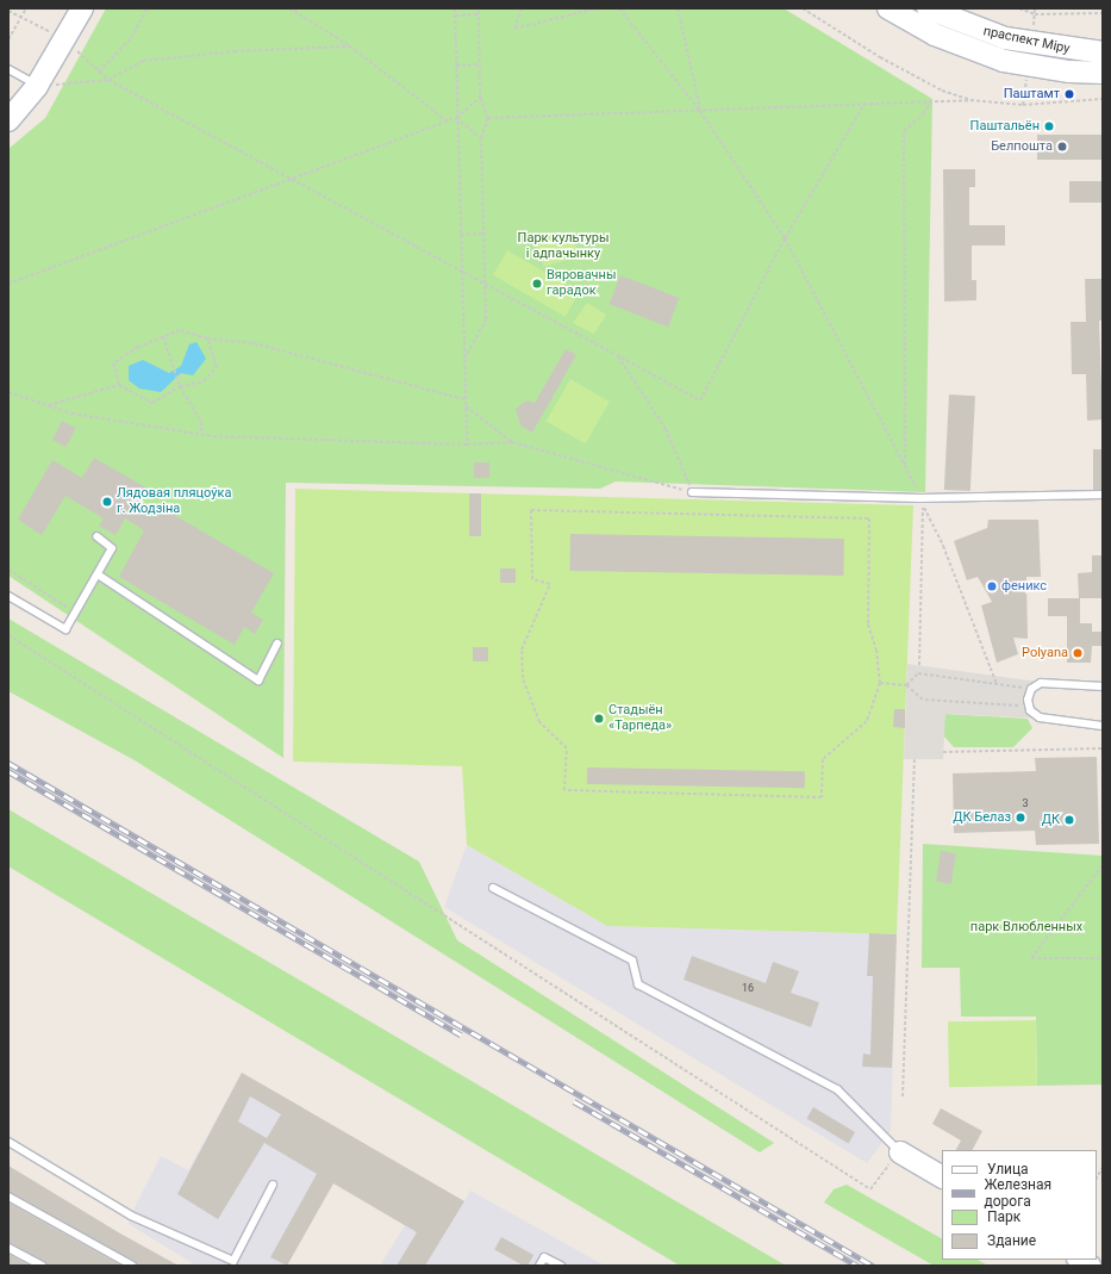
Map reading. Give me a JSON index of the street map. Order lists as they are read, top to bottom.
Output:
{
  "streets": {
    "main road": ["праспект Міру"]
  },
  "parks": ["Парк культуры і адпачынку", "парк Влюбленных"],
  "places": [
    "Паштамт",
    "Паштальён",
    "Белпошта",
    "Вяровачны гарадок",
    "Лядовая пляцоўка г. Жодзіна",
    "феникс",
    "Polyana",
    "Стадыён «Тарпеда»",
    "ДК Белаз",
    "ДК"
  ],
  "house_numbers": ["3", "16"],
  "legend": [
    "Улица",
    "Железная дорога",
    "Парк",
    "Здание"
  ]
}
